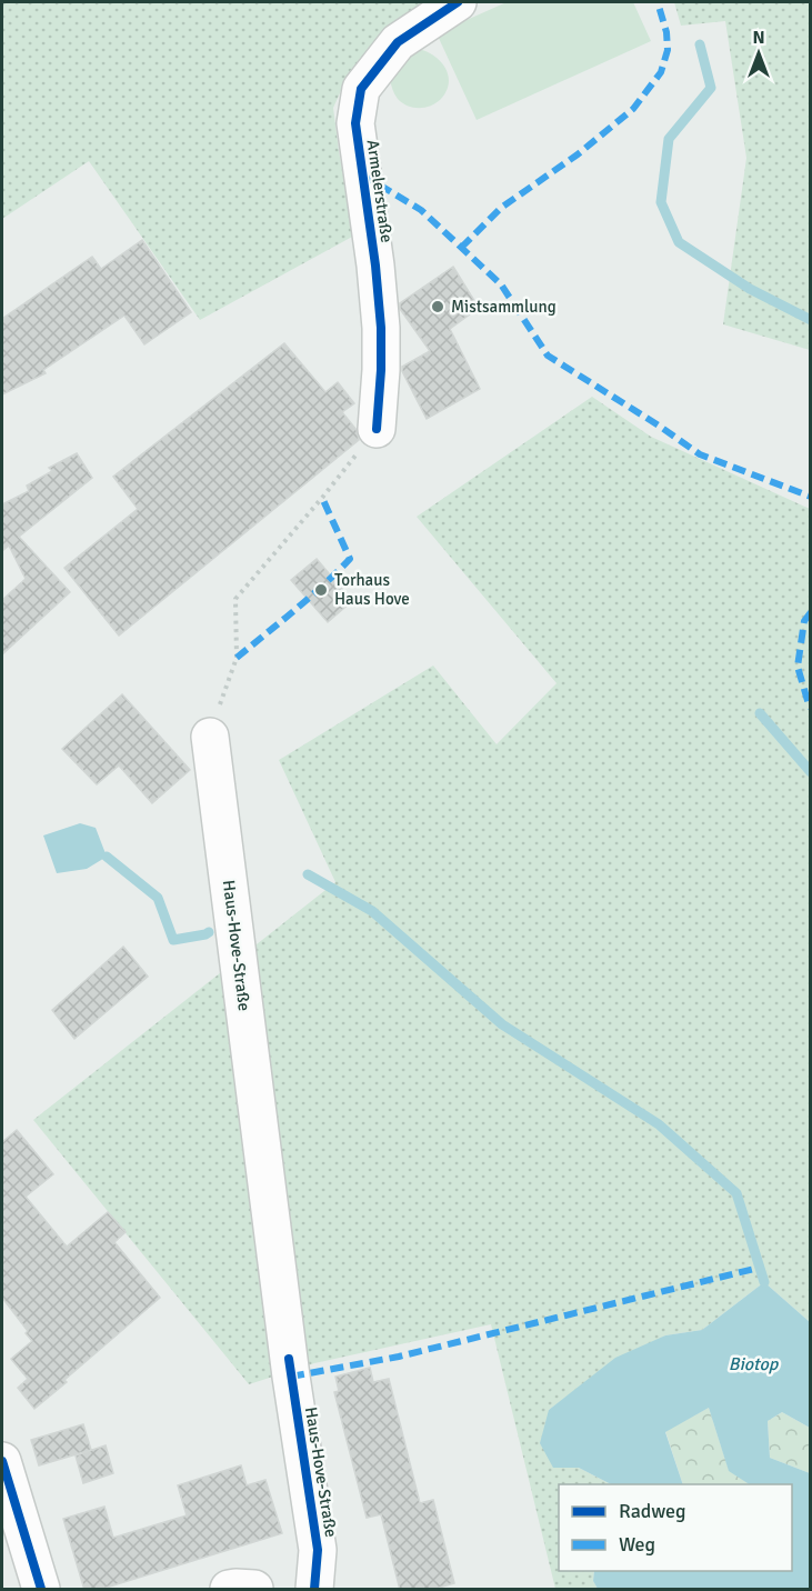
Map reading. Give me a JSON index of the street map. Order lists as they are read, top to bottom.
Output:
{
  "streets": {
    "street": ["Armelerstraße", "Haus-Hove-Straße"]
  },
  "water": ["Biotop"],
  "places": ["Mistsammlung", "Torhaus Haus Hove"],
  "legend": ["Radweg", "Weg"],
  "north": "top"
}
